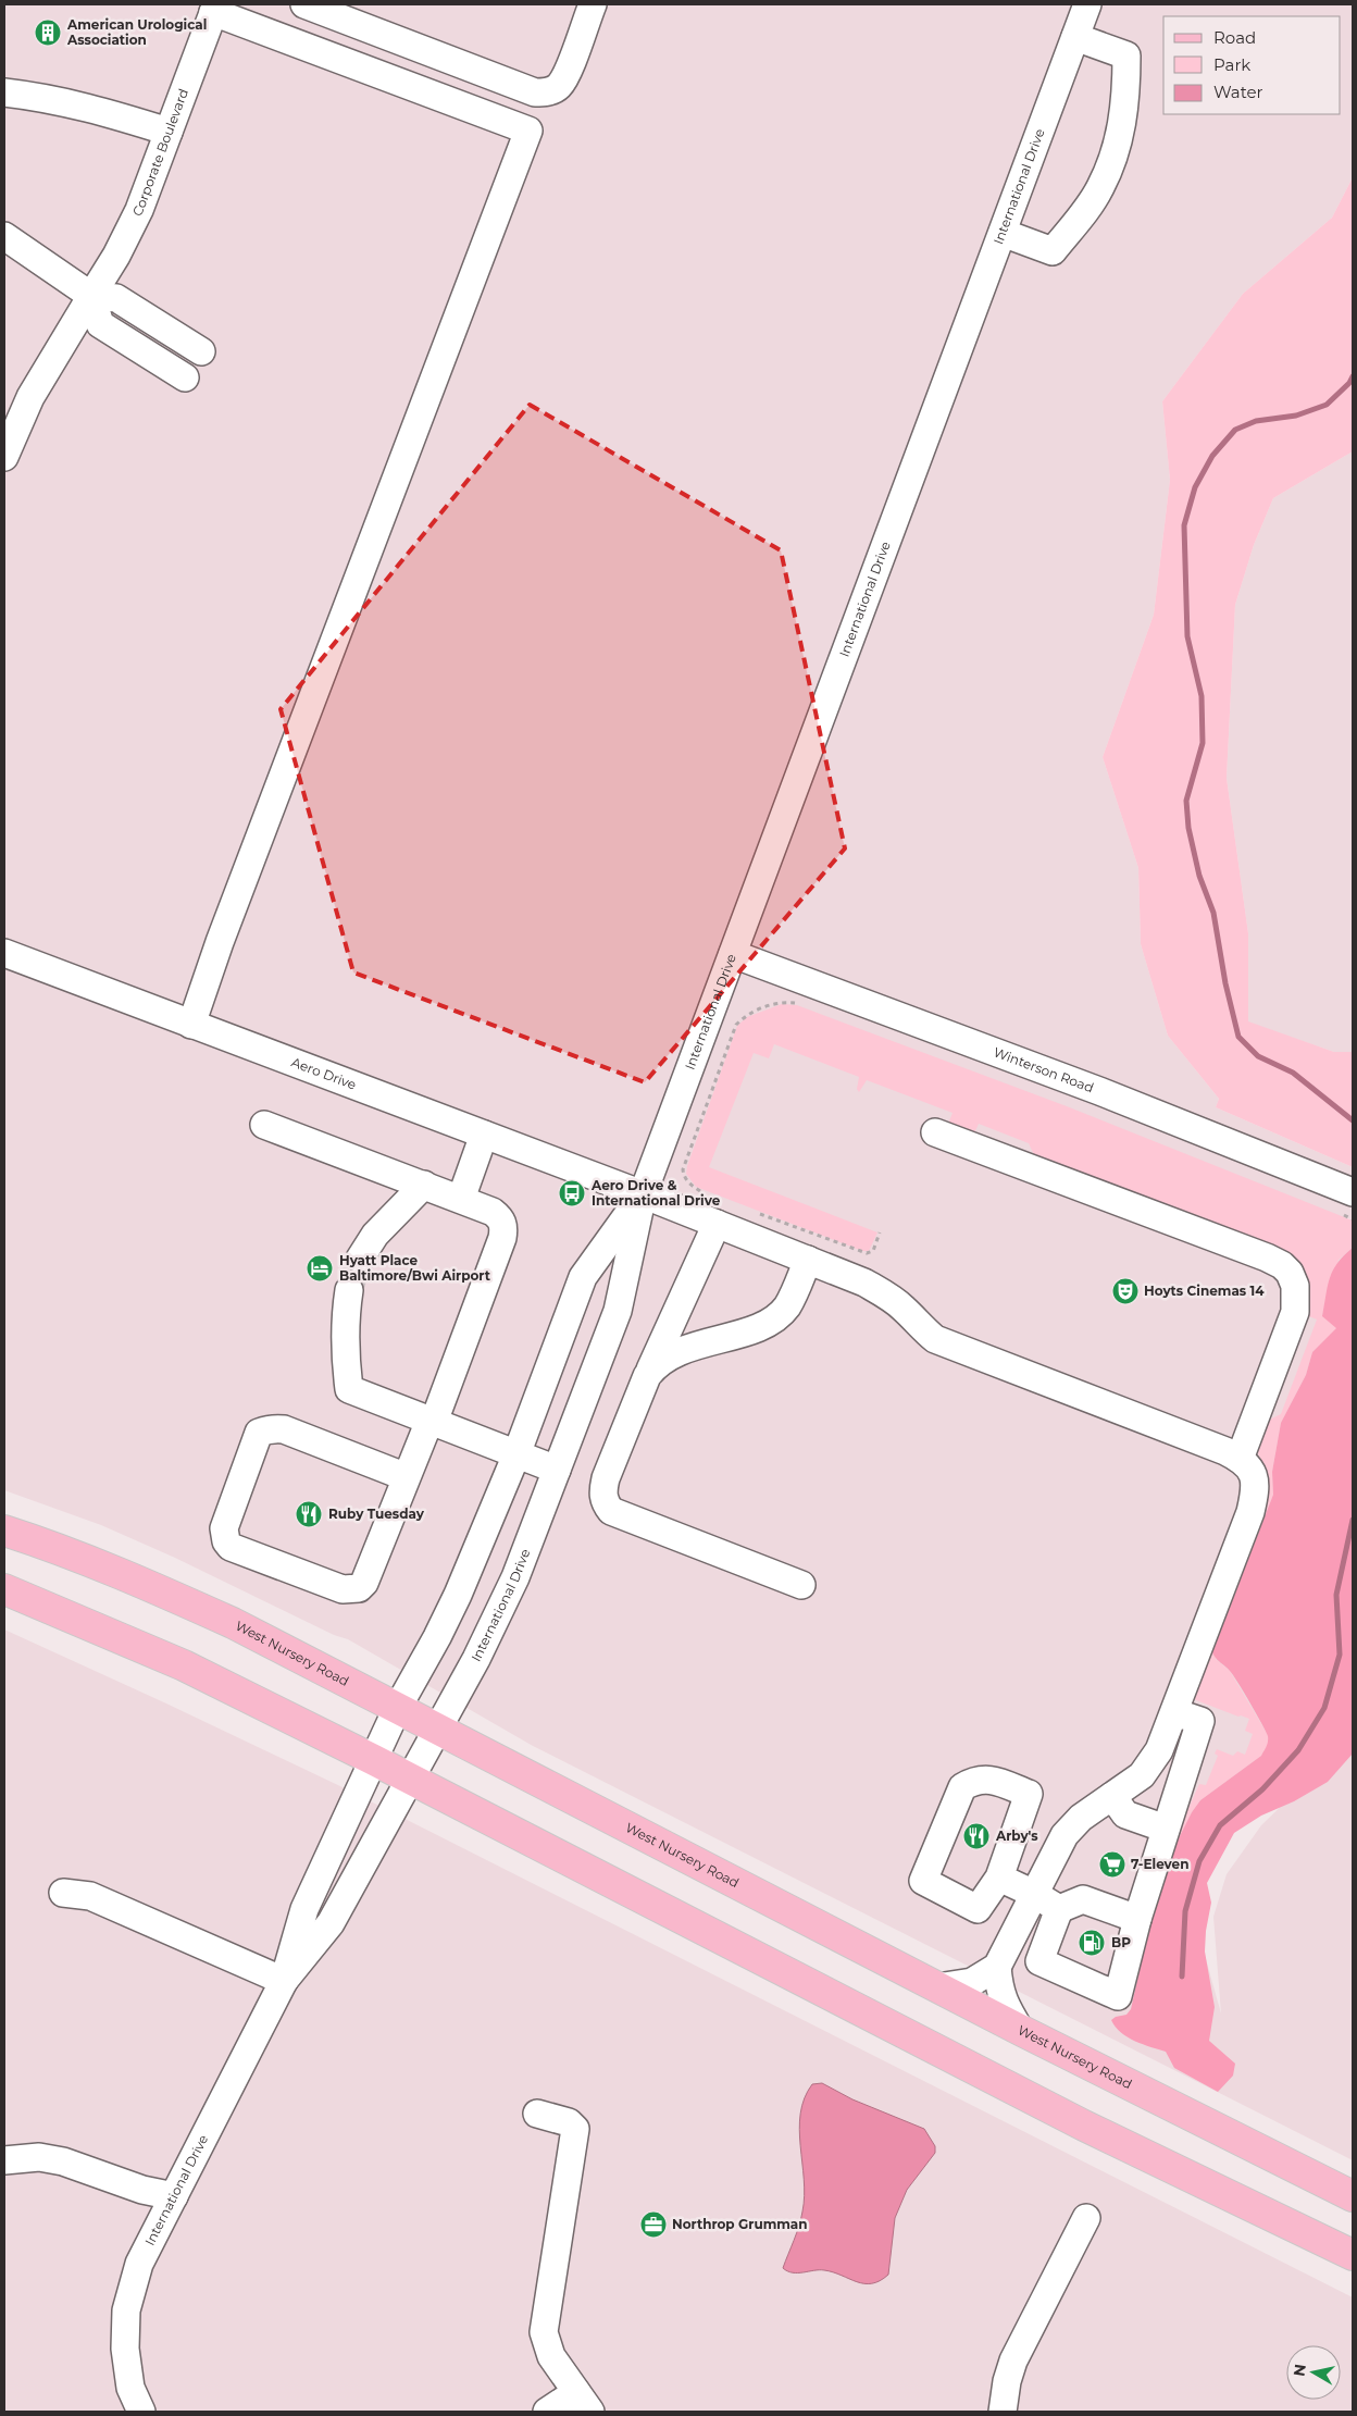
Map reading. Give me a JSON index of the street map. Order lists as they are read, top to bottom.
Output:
{
  "streets": {
    "main road": ["West Nursery Road"],
    "street": [
      "Corporate Boulevard",
      "International Drive",
      "Winterson Road",
      "Aero Drive"
    ]
  },
  "crossings": [
    ["International Drive", "Winterson Road"],
    ["International Drive", "Aero Drive"],
    ["International Drive", "West Nursery Road"]
  ],
  "places": {
    "building": ["American Urological Association"],
    "bus stop": ["Aero Drive & International Drive"],
    "hotel": ["Hyatt Place Baltimore/Bwi Airport"],
    "theatre": ["Hoyts Cinemas 14"],
    "restaurant": ["Ruby Tuesday", "Arby's"],
    "supermarket": ["7-Eleven"],
    "fuel station": ["BP"],
    "office": ["Northrop Grumman"]
  },
  "legend": ["Road", "Park", "Water"],
  "north": "left"
}
